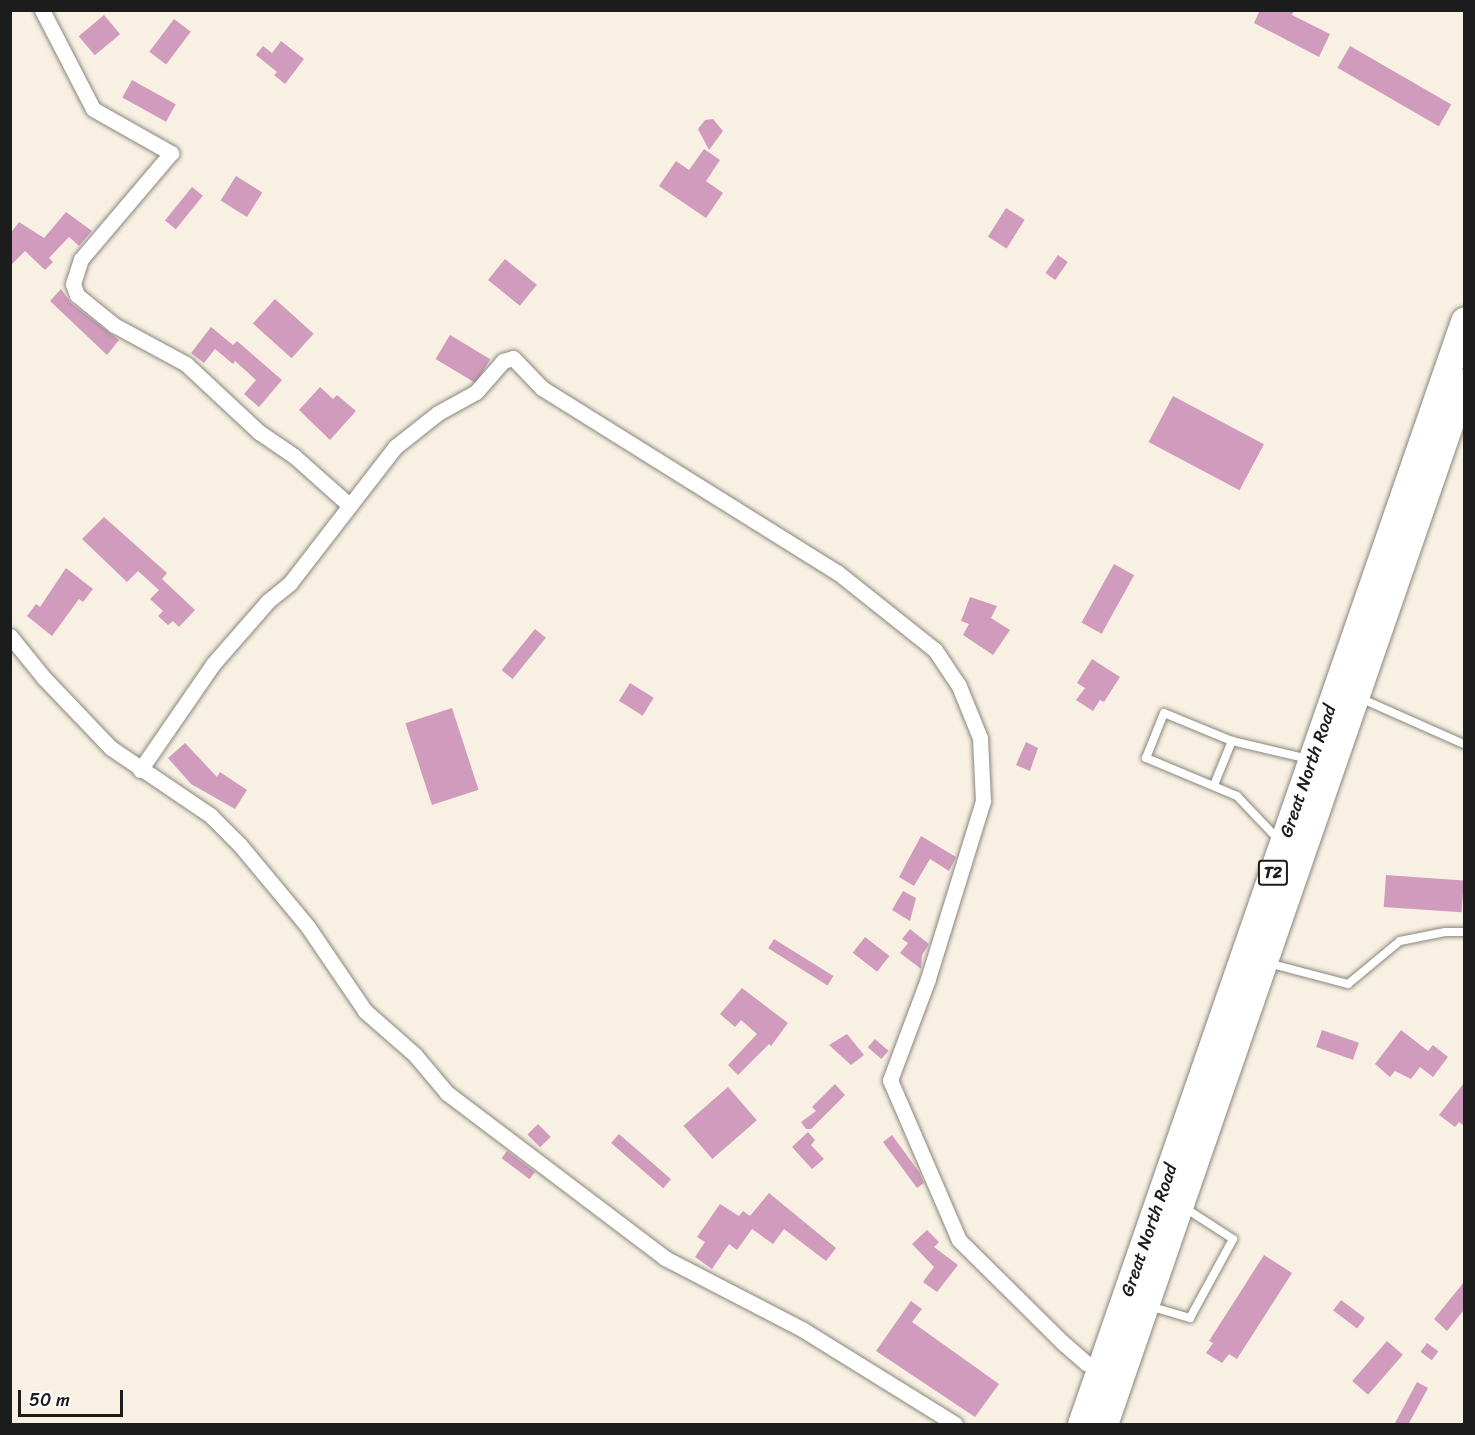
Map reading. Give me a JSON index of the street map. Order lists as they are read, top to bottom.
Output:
{
  "streets": {
    "highway": ["Great North Road", "T2"]
  },
  "scale_bar": "50 m"
}
